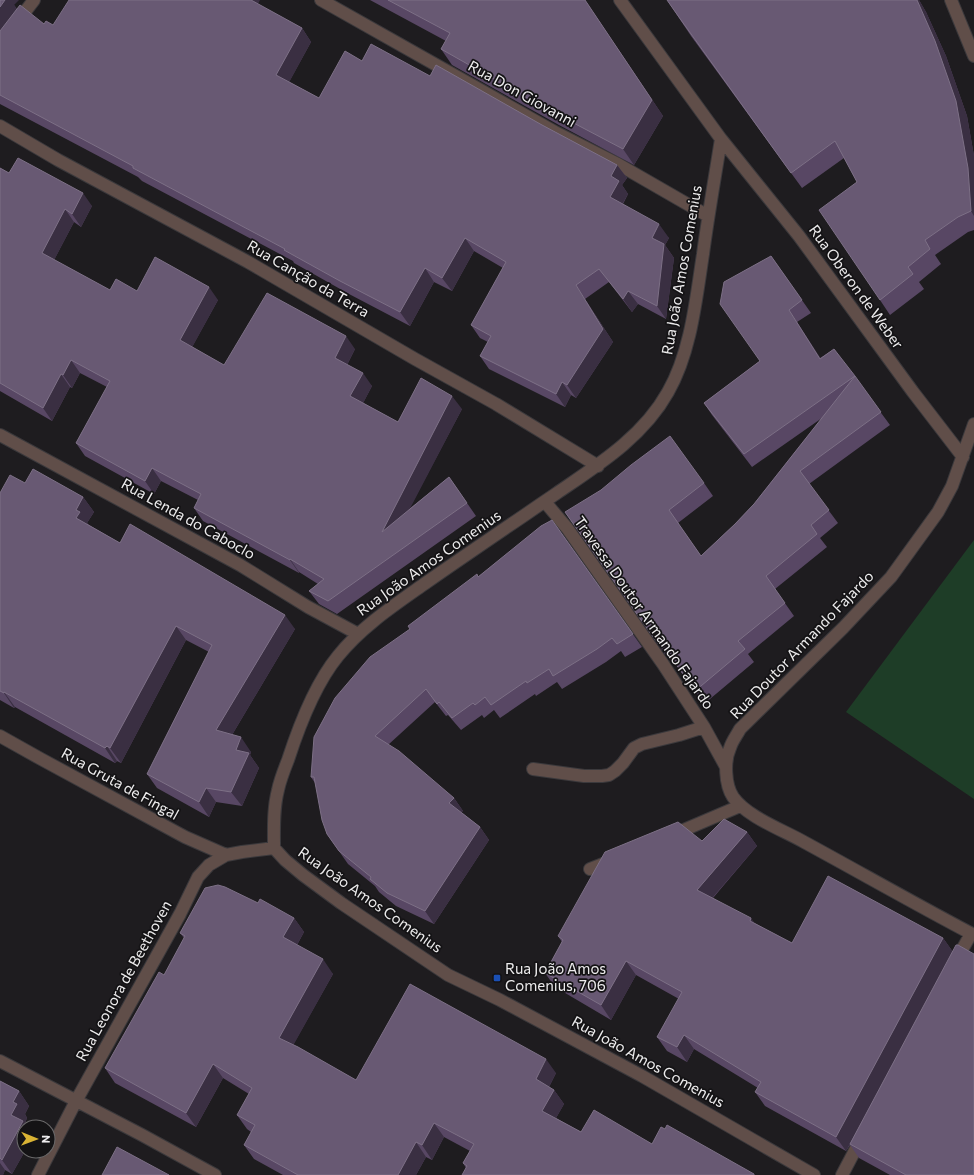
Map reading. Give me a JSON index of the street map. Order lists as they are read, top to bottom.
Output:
{
  "streets": {
    "street": [
      "Rua Don Giovanni",
      "Rua João Amos Comenius",
      "Rua Canção da Terra",
      "Rua Oberon de Weber",
      "Rua Lenda do Caboclo",
      "Travessa Doutor Armando Fajardo",
      "Rua Doutor Armando Fajardo",
      "Rua Gruta de Fingal",
      "Rua Leonora de Beethoven"
    ]
  },
  "crossings": [
    ["Rua Don Giovanni", "Rua João Amos Comenius"],
    ["Rua João Amos Comenius", "Rua Canção da Terra"],
    ["Rua João Amos Comenius", "Rua Oberon de Weber"],
    ["Rua João Amos Comenius", "Rua Lenda do Caboclo"],
    ["Rua João Amos Comenius", "Travessa Doutor Armando Fajardo"],
    ["Rua João Amos Comenius", "Rua Leonora de Beethoven"],
    ["Rua Oberon de Weber", "Rua Doutor Armando Fajardo"],
    ["Travessa Doutor Armando Fajardo", "Rua Doutor Armando Fajardo"],
    ["Rua Gruta de Fingal", "Rua Leonora de Beethoven"]
  ],
  "places": {
    "transit": ["Rua João Amos Comenius, 706"]
  },
  "north": "right"
}
